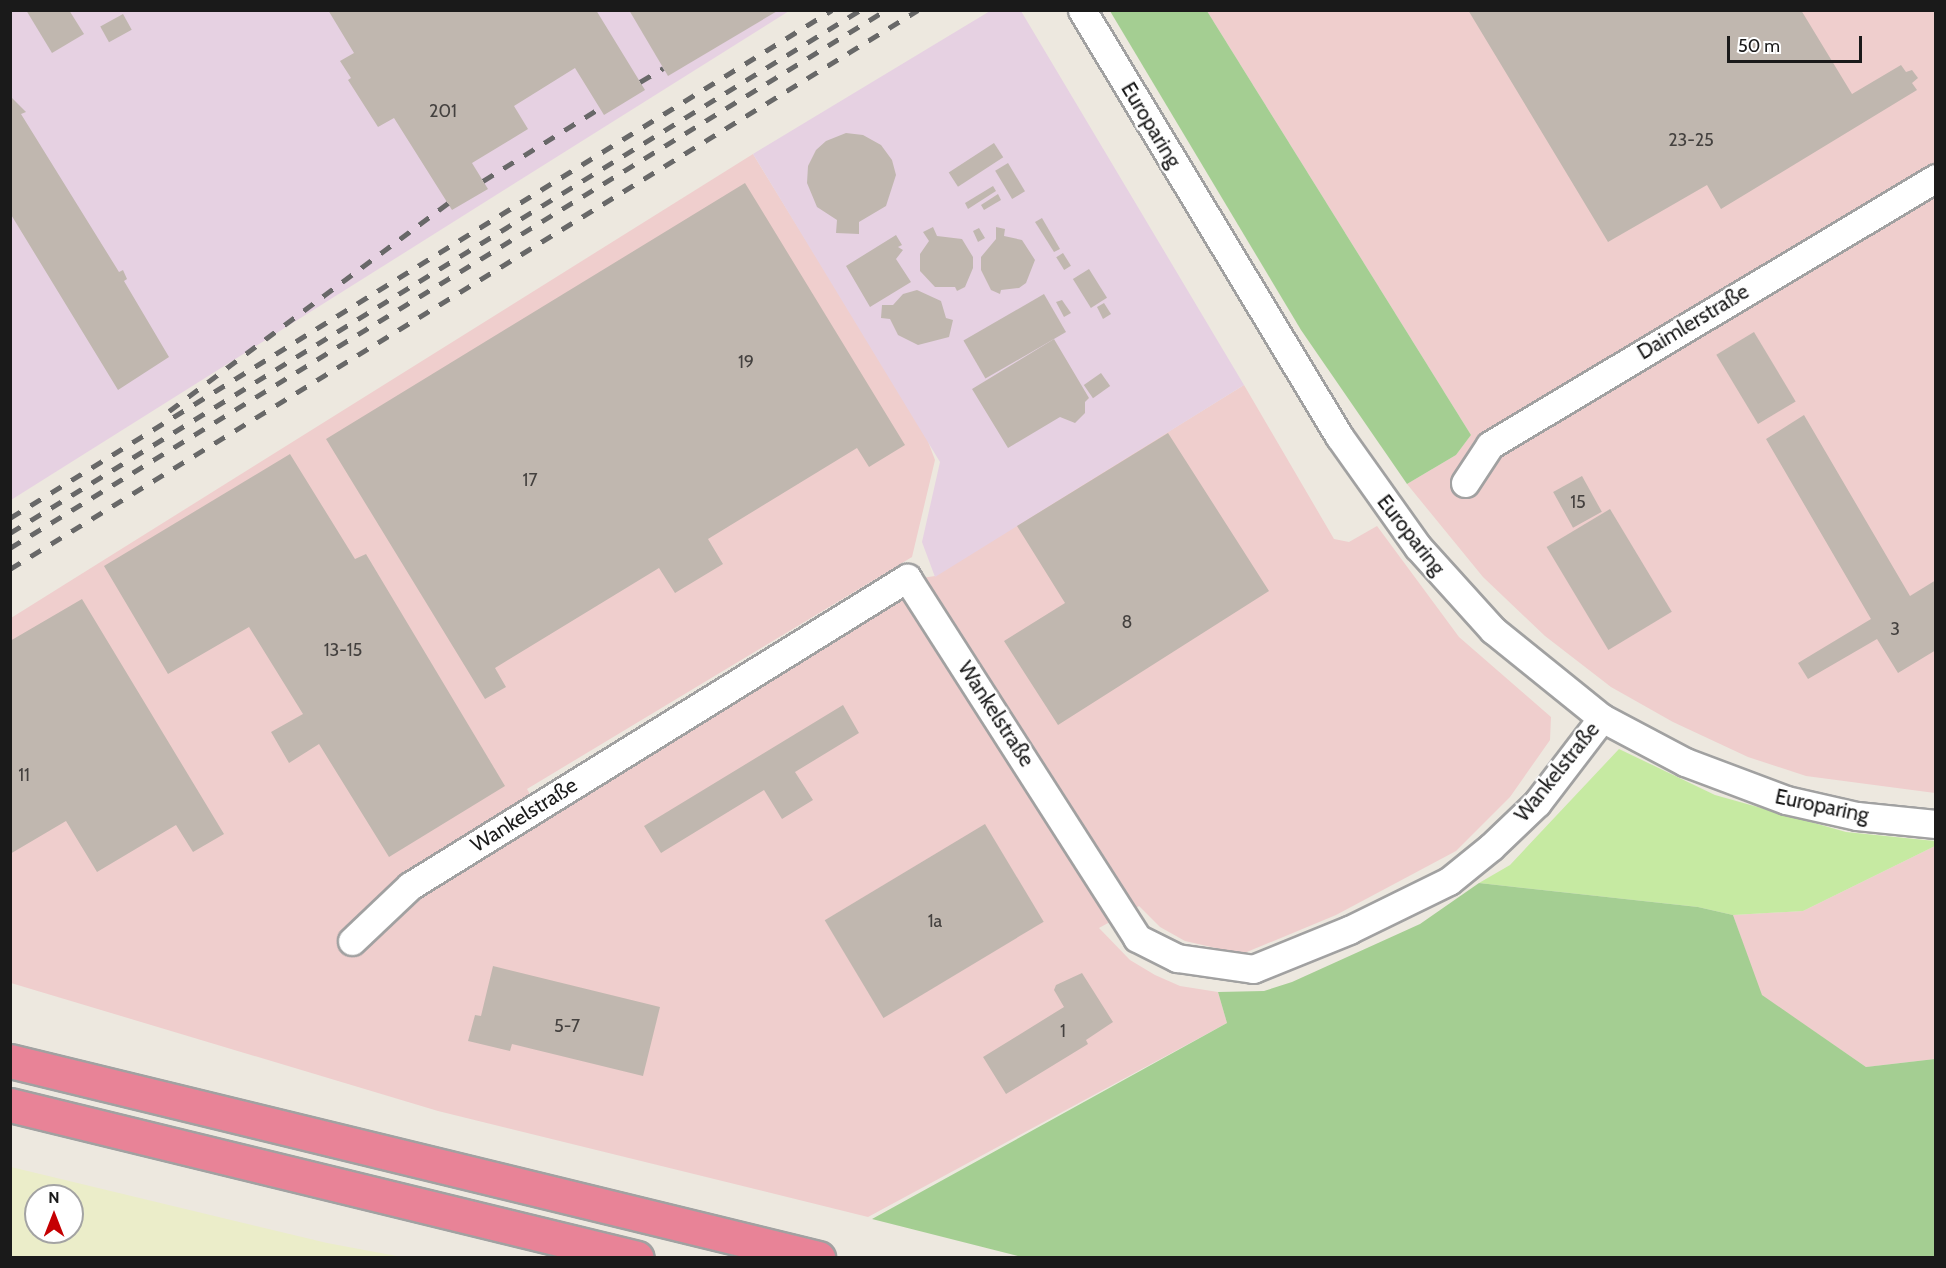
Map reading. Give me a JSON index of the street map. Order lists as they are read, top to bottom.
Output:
{
  "streets": {
    "street": ["Europaring", "Daimlerstraße", "Wankelstraße"]
  },
  "crossings": [
    ["Europaring", "Wankelstraße"]
  ],
  "house_numbers": [
    "201",
    "23-25",
    "19",
    "17",
    "15",
    "8",
    "3",
    "13-15",
    "11",
    "1a",
    "5-7",
    "1"
  ],
  "scale_bar": "50 m",
  "north": "top"
}
